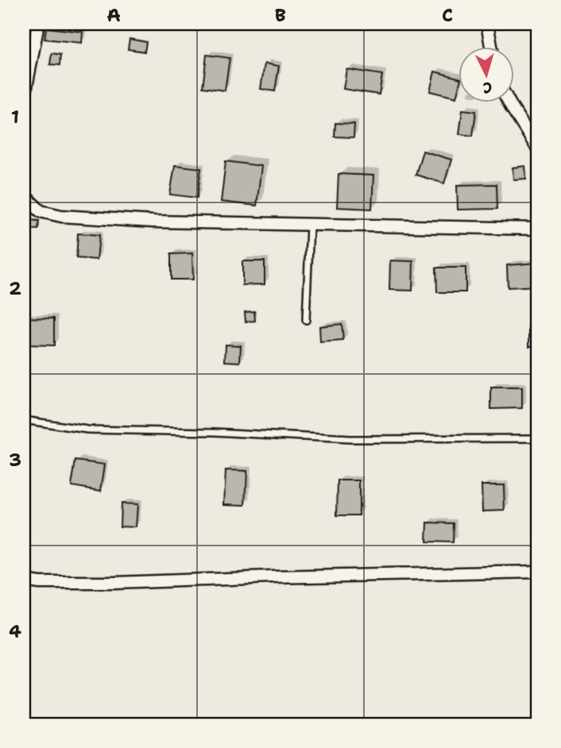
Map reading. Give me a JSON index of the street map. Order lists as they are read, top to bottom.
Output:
{
  "north": "bottom",
  "grid": {
    "columns": ["A", "B", "C"],
    "rows": [
      "1",
      "2",
      "3",
      "4"
    ]
  }
}
